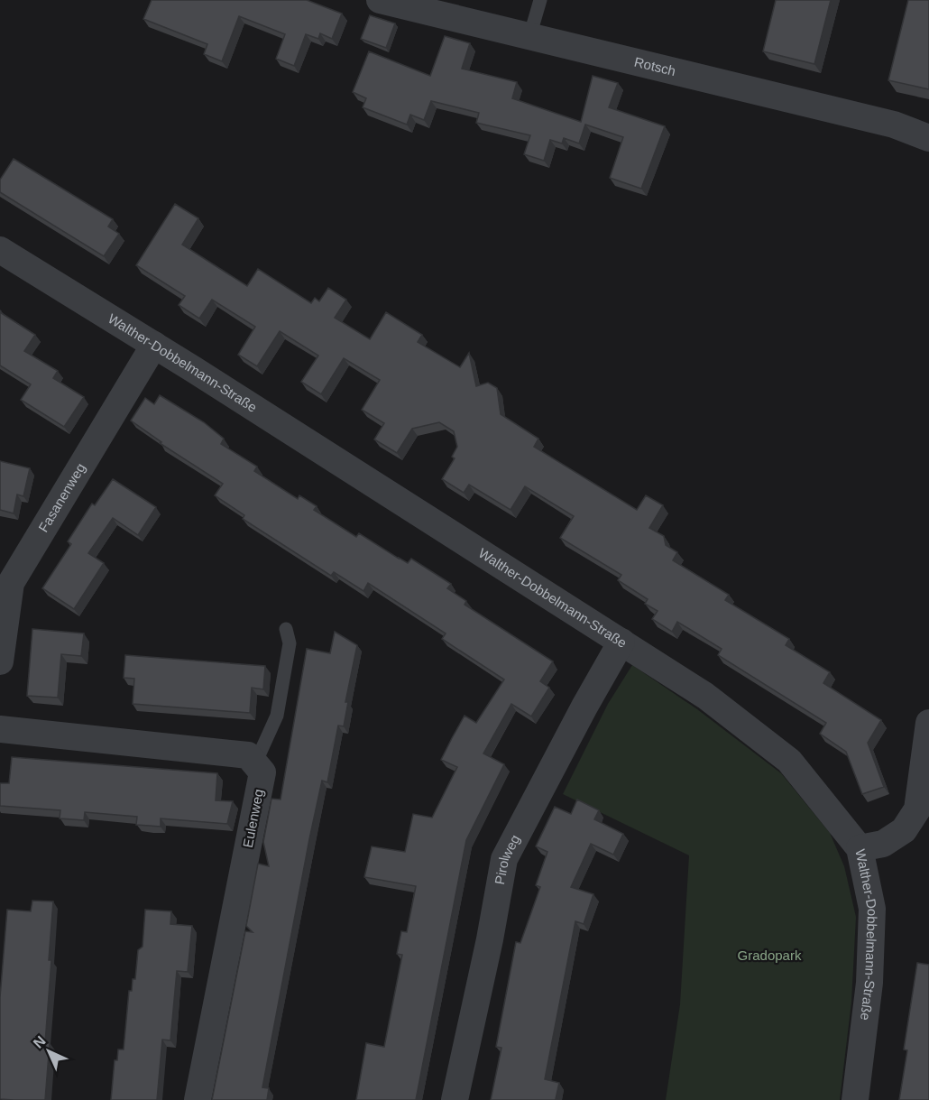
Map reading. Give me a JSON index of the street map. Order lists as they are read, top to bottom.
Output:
{
  "streets": {
    "street": [
      "Rotsch",
      "Walther-Dobbelmann-Straße",
      "Fasanenweg",
      "Eulenweg",
      "Pirolweg"
    ]
  },
  "crossings": [
    ["Walther-Dobbelmann-Straße", "Fasanenweg"],
    ["Walther-Dobbelmann-Straße", "Pirolweg"]
  ],
  "parks": ["Gradopark"],
  "north": "top left"
}
